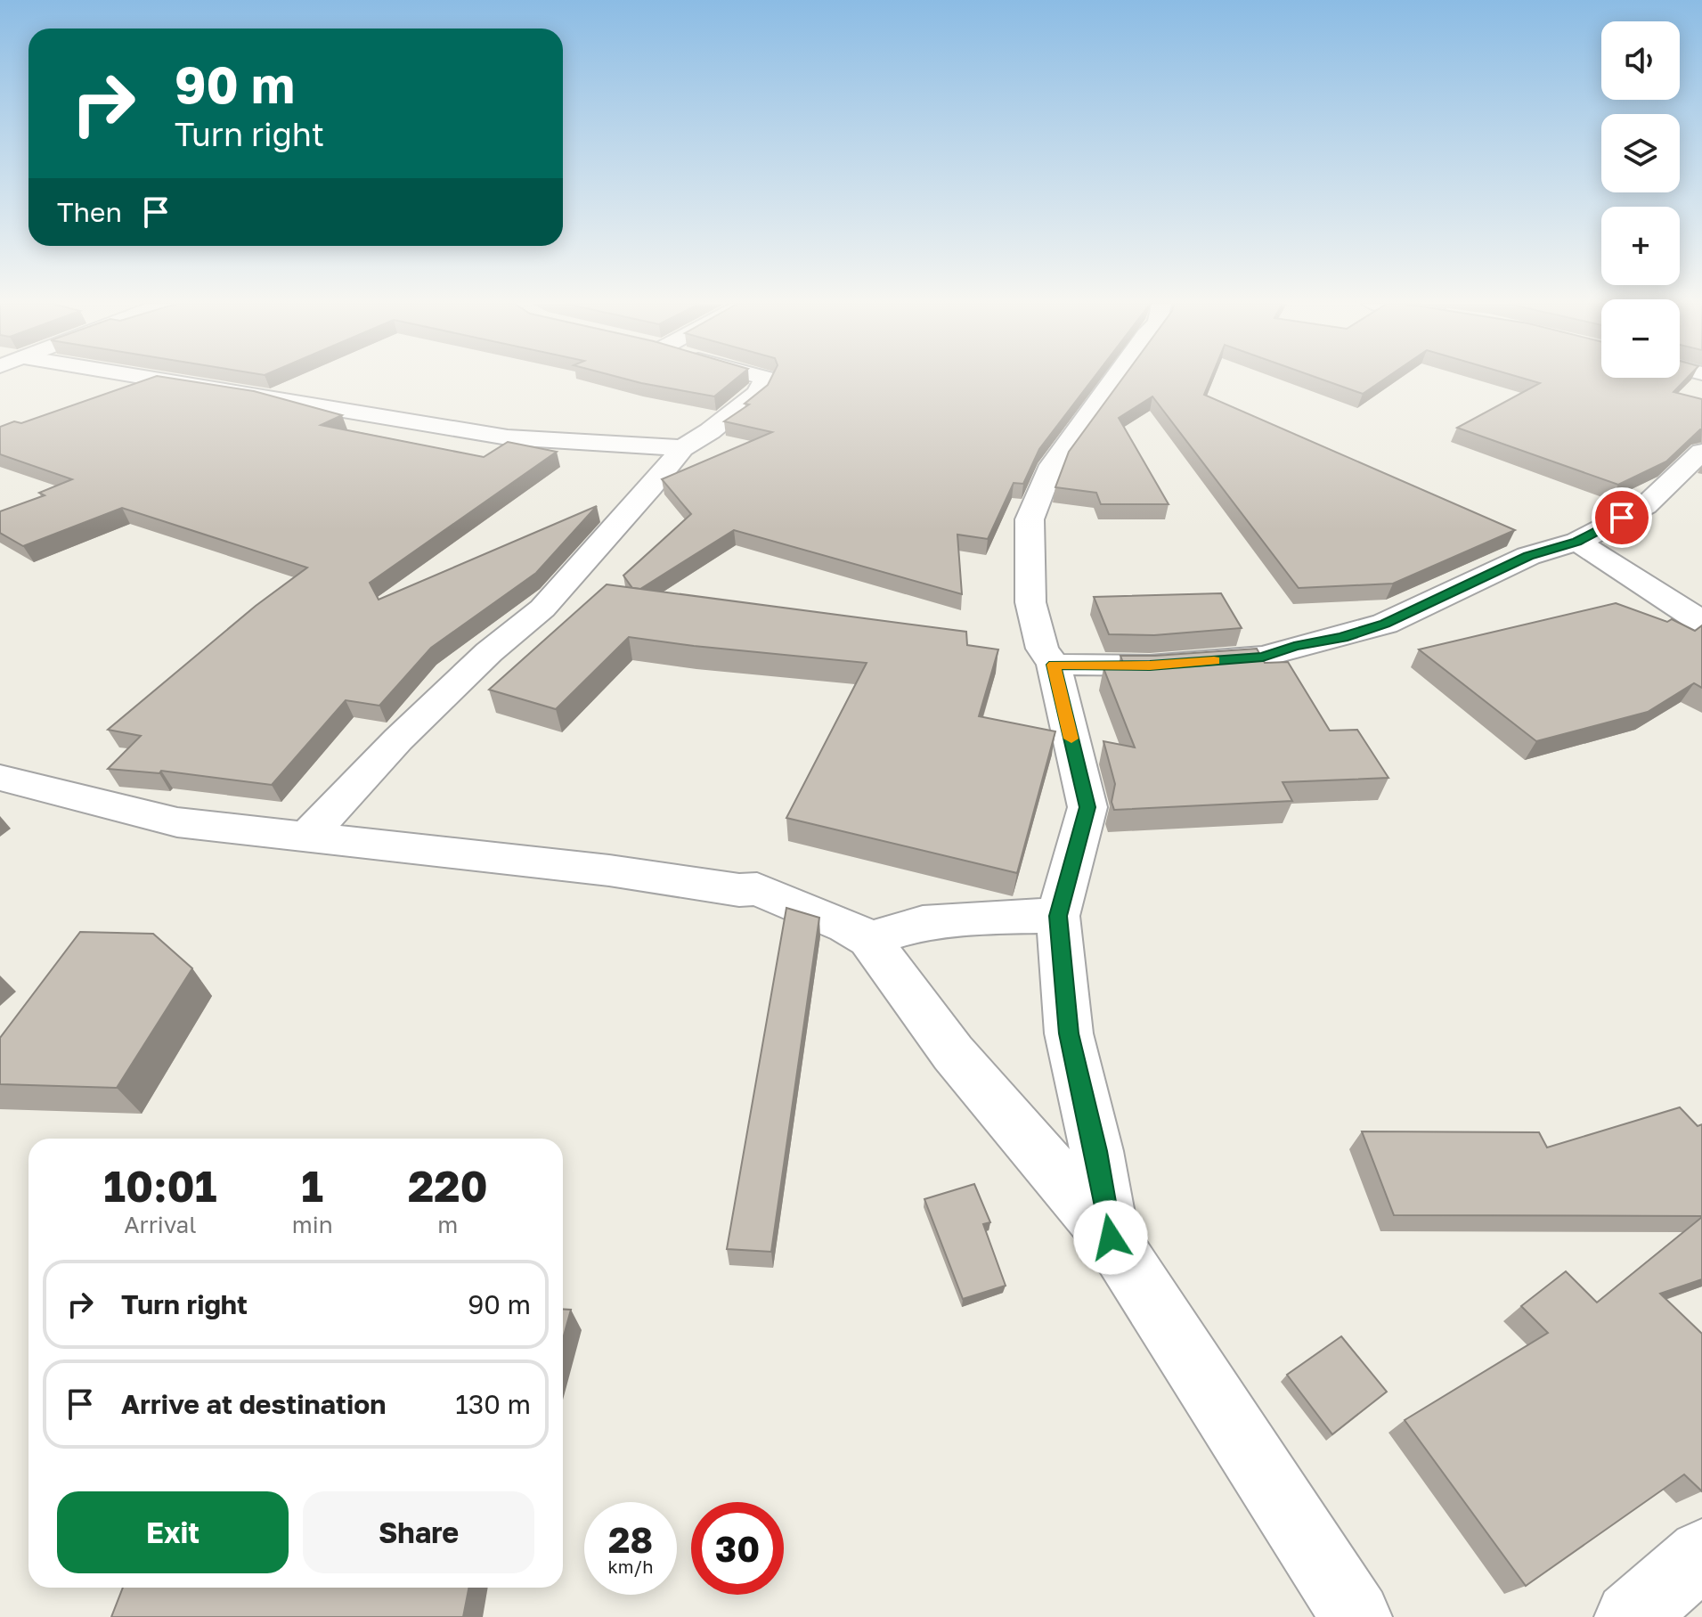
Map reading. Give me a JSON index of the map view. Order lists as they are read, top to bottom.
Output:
{
  "page": {
    "map_buttons": ["+", "−"],
    "turn": ["90 m", "Turn right"],
    "then": "Then",
    "eta": [
      "10:01",
      "Arrival",
      "1",
      "min",
      "220",
      "m"
    ],
    "list": [
      {
        "name": "Turn right",
        "value": "90 m"
      },
      {
        "name": "Arrive at destination",
        "value": "130 m"
      }
    ],
    "buttons": ["Exit", "Share"],
    "speed": "28 km/h",
    "limit": "30"
  }
}
